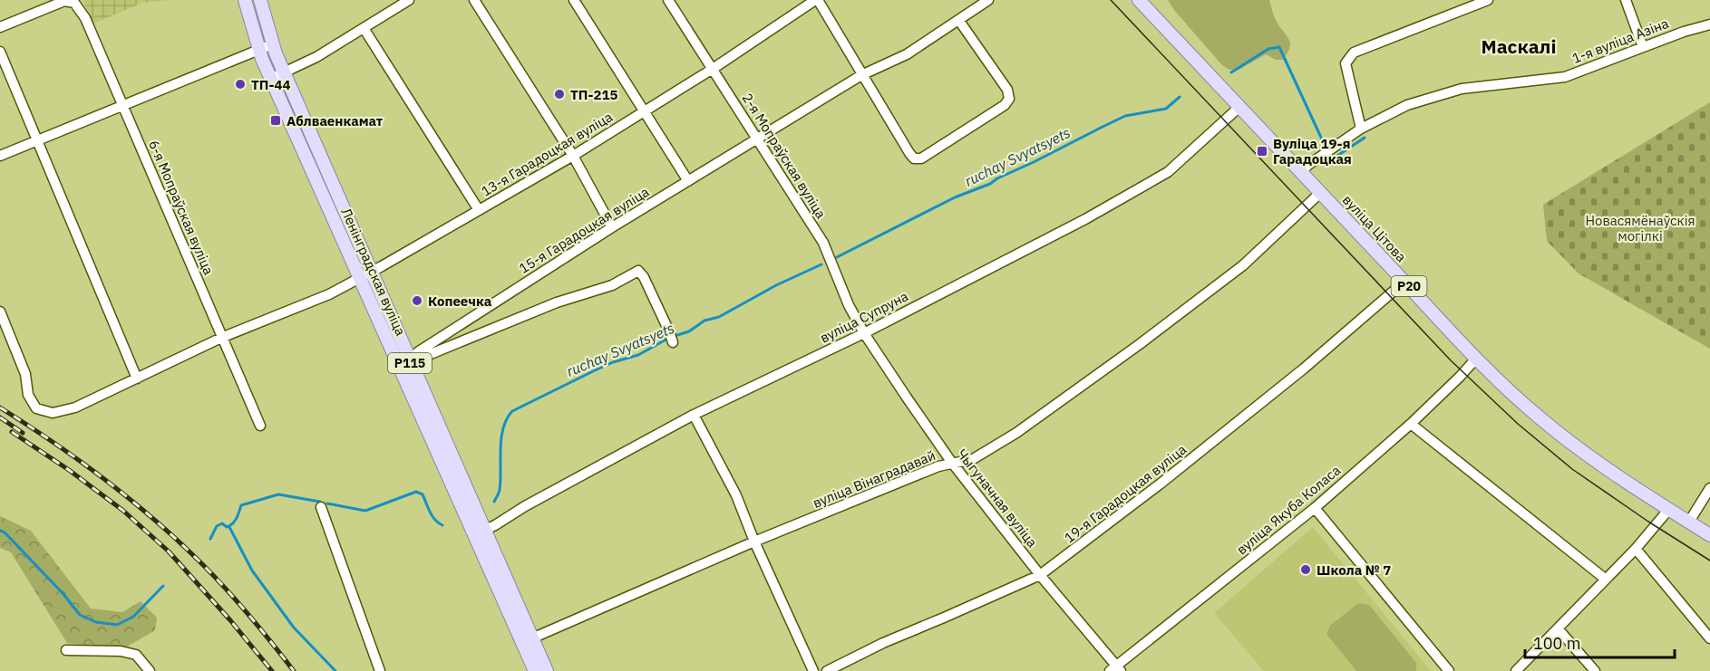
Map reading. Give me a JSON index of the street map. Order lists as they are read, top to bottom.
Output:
{
  "streets": {
    "main road": [
      "вуліца Цітова",
      "Ленінградская вуліца",
      "Р20",
      "Р115"
    ],
    "street": [
      "1-я вуліца Азіна",
      "13-я Гарадоцкая вуліца",
      "2-я Мопраўская вуліца",
      "6-я Мопраўская вуліца",
      "15-я Гарадоцкая вуліца",
      "вуліца Супруна",
      "вуліца Вінаградавай",
      "19-я Гарадоцкая вуліца",
      "Чыгуначная вуліца",
      "вуліца Якуба Коласа"
    ]
  },
  "crossings": [
    ["1-я вуліца Азіна", "вуліца Цітова"],
    ["13-я Гарадоцкая вуліца", "2-я Мопраўская вуліца"],
    ["13-я Гарадоцкая вуліца", "6-я Мопраўская вуліца"],
    ["13-я Гарадоцкая вуліца", "Ленінградская вуліца"],
    ["2-я Мопраўская вуліца", "15-я Гарадоцкая вуліца"],
    ["2-я Мопраўская вуліца", "вуліца Супруна"],
    ["2-я Мопраўская вуліца", "Чыгуначная вуліца"],
    ["вуліца Цітова", "вуліца Супруна"],
    ["вуліца Цітова", "вуліца Вінаградавай"],
    ["вуліца Цітова", "19-я Гарадоцкая вуліца"],
    ["вуліца Цітова", "вуліца Якуба Коласа"],
    ["15-я Гарадоцкая вуліца", "Ленінградская вуліца"],
    ["Ленінградская вуліца", "вуліца Супруна"],
    ["Ленінградская вуліца", "вуліца Вінаградавай"],
    ["вуліца Супруна", "Чыгуначная вуліца"],
    ["вуліца Вінаградавай", "Чыгуначная вуліца"],
    ["19-я Гарадоцкая вуліца", "Чыгуначная вуліца"],
    ["Чыгуначная вуліца", "вуліца Якуба Коласа"]
  ],
  "districts": ["Маскалі"],
  "water": ["ruchay Svyatsyets"],
  "parks": ["Новасямёнаўскія могілкі"],
  "places": {
    "other": [
      "ТП-44",
      "ТП-215",
      "Копеечка",
      "Школа № 7"
    ],
    "transit": ["Аблваенкамат", "Вуліца 19-я Гарадоцкая"]
  },
  "scale_bar": "100 m"
}
